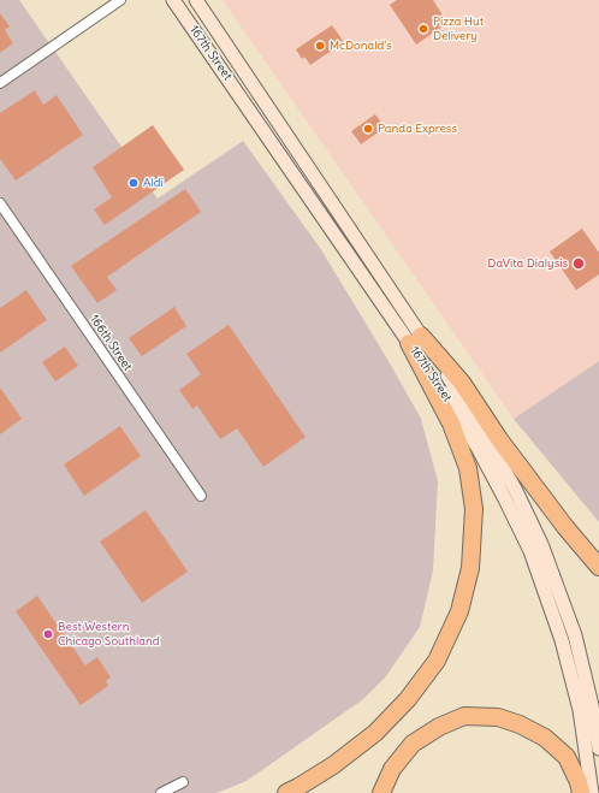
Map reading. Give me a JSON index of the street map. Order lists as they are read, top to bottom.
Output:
{
  "streets": {
    "main road": ["167th Street"],
    "street": ["166th Street"]
  },
  "places": [
    "Pizza Hut Delivery",
    "McDonald's",
    "Panda Express",
    "Aldi",
    "DaVita Dialysis",
    "Best Western Chicago Southland"
  ]
}
